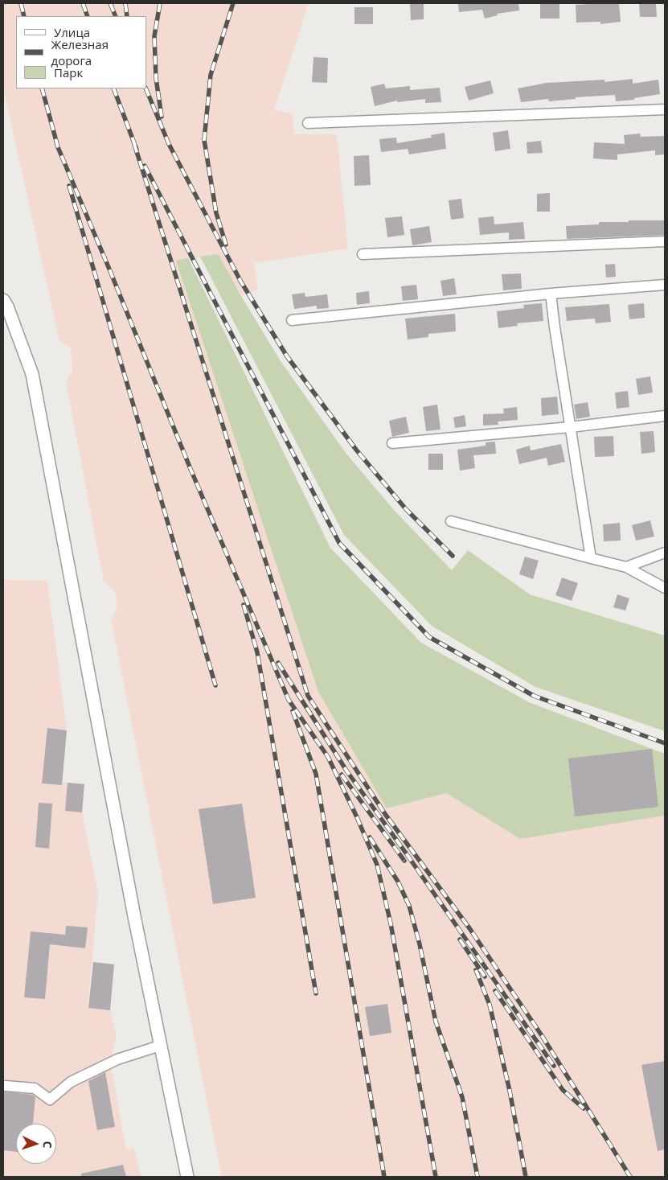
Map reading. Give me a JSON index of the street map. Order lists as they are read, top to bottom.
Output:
{
  "legend": ["Улица", "Железная дорога", "Парк"],
  "north": "right"
}
